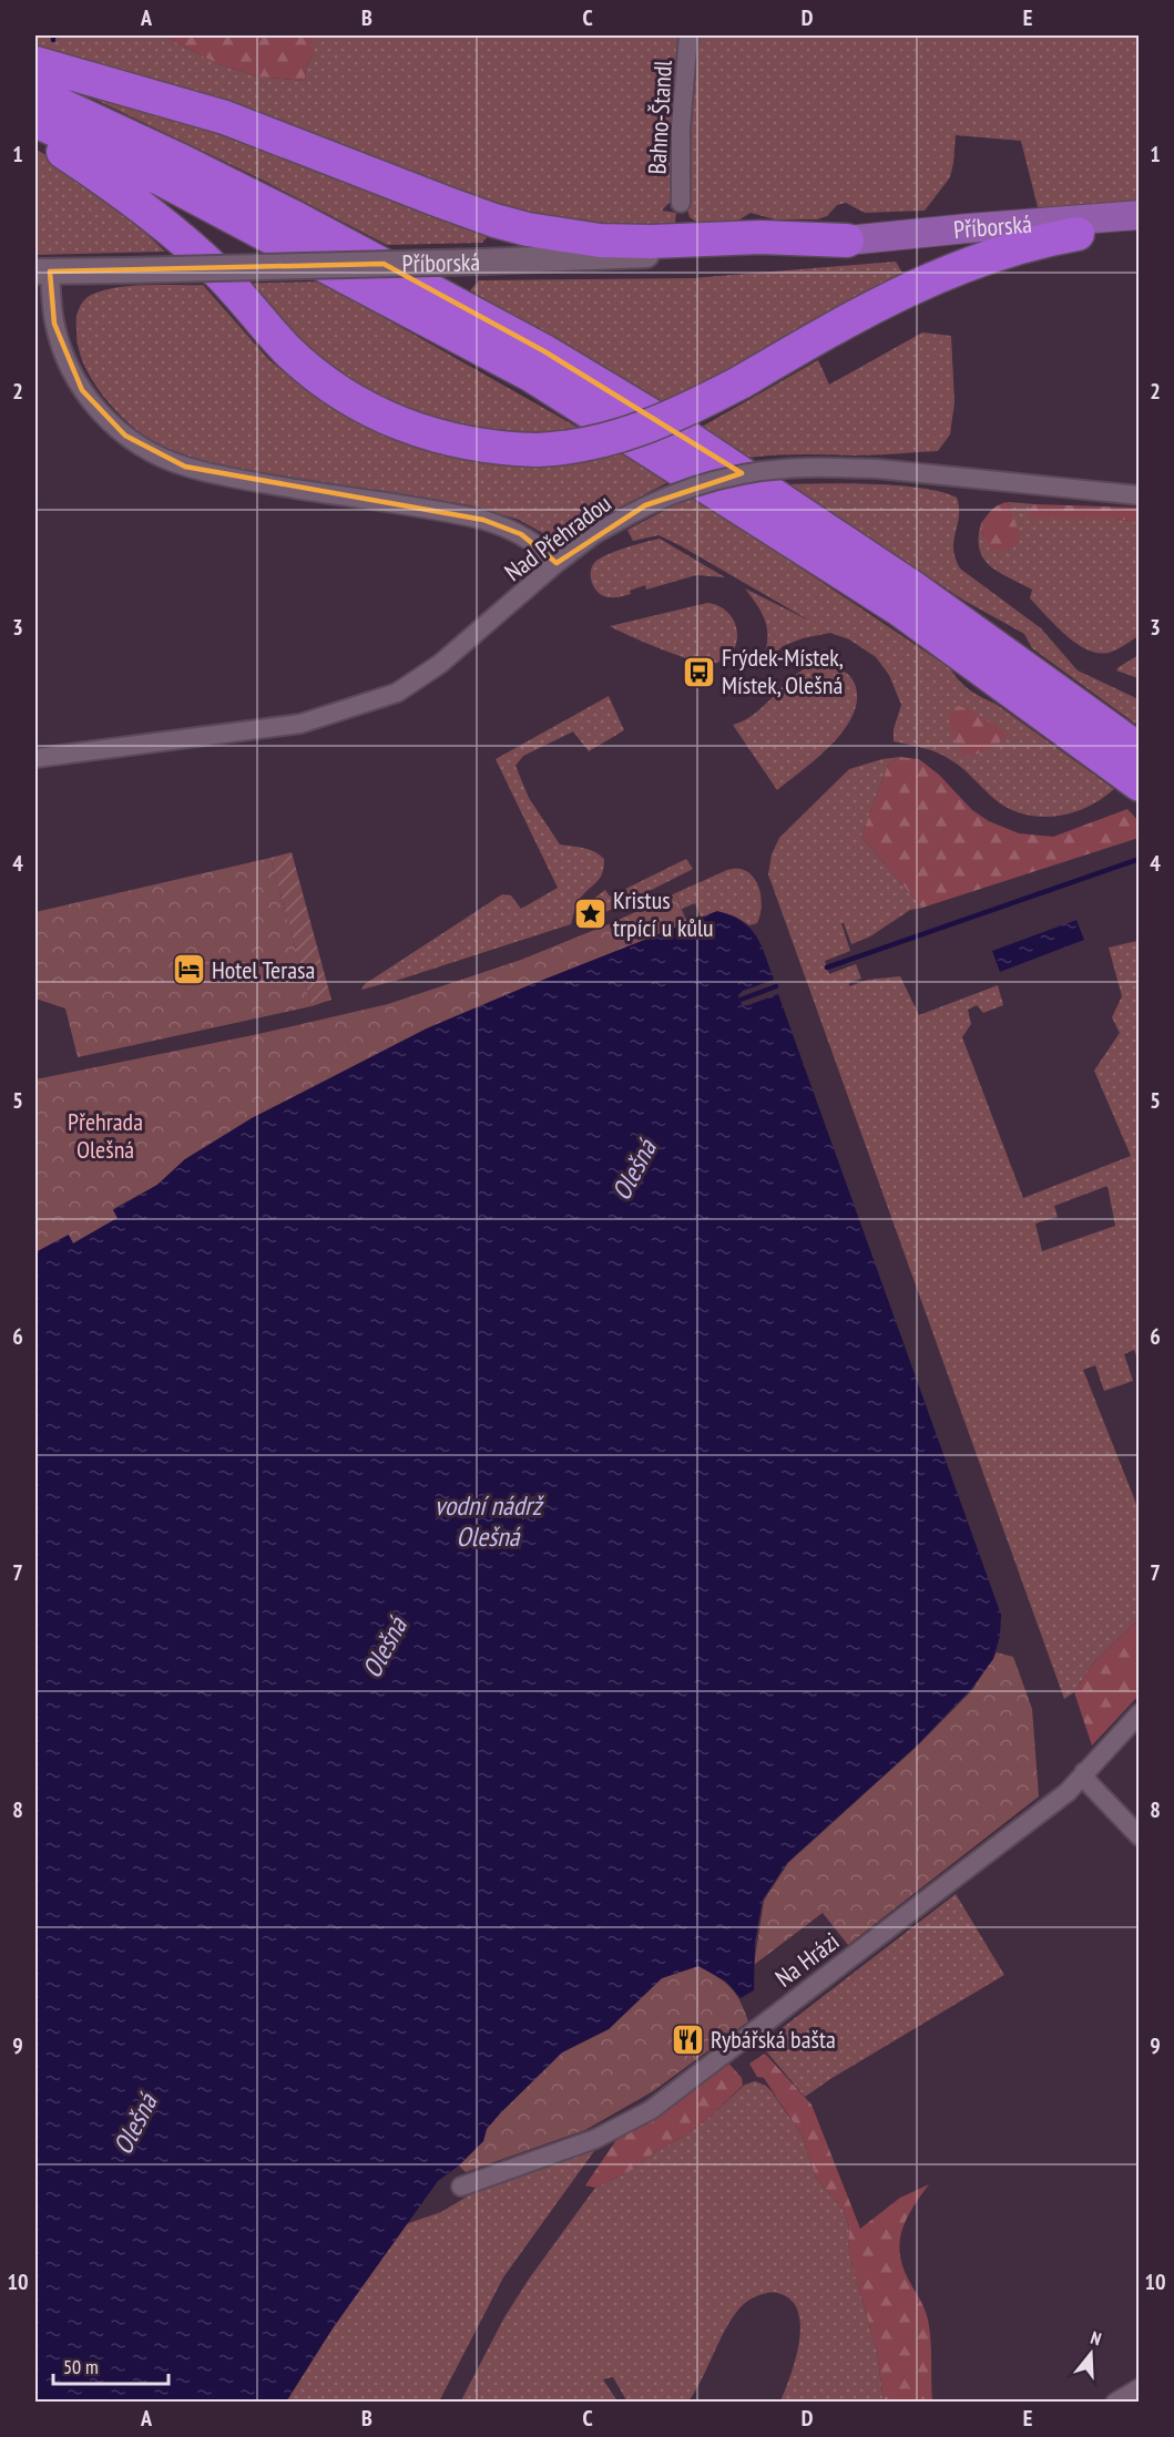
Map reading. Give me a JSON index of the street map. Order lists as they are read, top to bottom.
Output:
{
  "streets": {
    "main road": ["Příborská"],
    "street": ["Bahno-Štandl", "Nad Přehradou", "Na Hrázi"]
  },
  "water": ["Olešná", "vodní nádrž Olešná"],
  "parks": ["Přehrada Olešná"],
  "places": {
    "bus stop": ["Frýdek-Místek, Místek, Olešná"],
    "place": ["Kristus trpící u kůlu"],
    "hotel": ["Hotel Terasa"],
    "restaurant": ["Rybářská bašta"]
  },
  "scale_bar": "50 m",
  "north": "top",
  "grid": {
    "columns": [
      "A",
      "B",
      "C",
      "D",
      "E"
    ],
    "rows": [
      "1",
      "2",
      "3",
      "4",
      "5",
      "6",
      "7",
      "8",
      "9",
      "10"
    ]
  }
}
